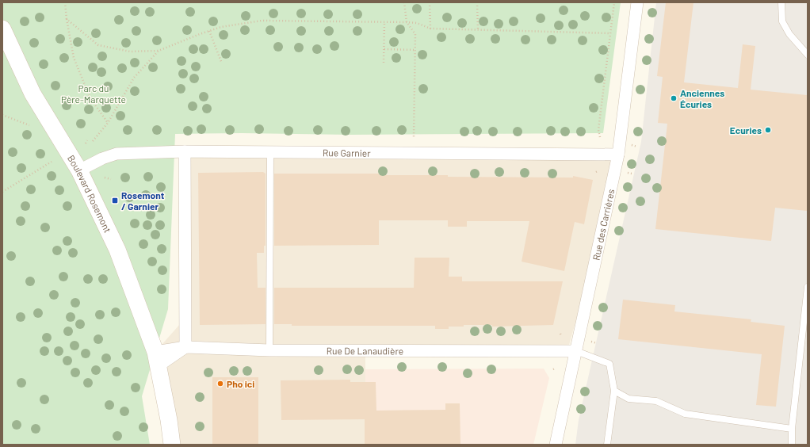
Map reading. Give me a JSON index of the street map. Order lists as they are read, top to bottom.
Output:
{
  "streets": {
    "main road": ["Boulevard Rosemont"],
    "street": ["Rue Garnier", "Rue des Carrières", "Rue De Lanaudière"]
  },
  "crossings": [
    ["Rue Garnier", "Boulevard Rosemont"],
    ["Rue Garnier", "Rue des Carrières"],
    ["Rue des Carrières", "Rue De Lanaudière"]
  ],
  "parks": ["Parc du Père-Marquette"],
  "places": {
    "other": ["Anciennes Écuries", "Ecuries", "Pho ici"],
    "transit": ["Rosemont / Garnier"]
  }
}
